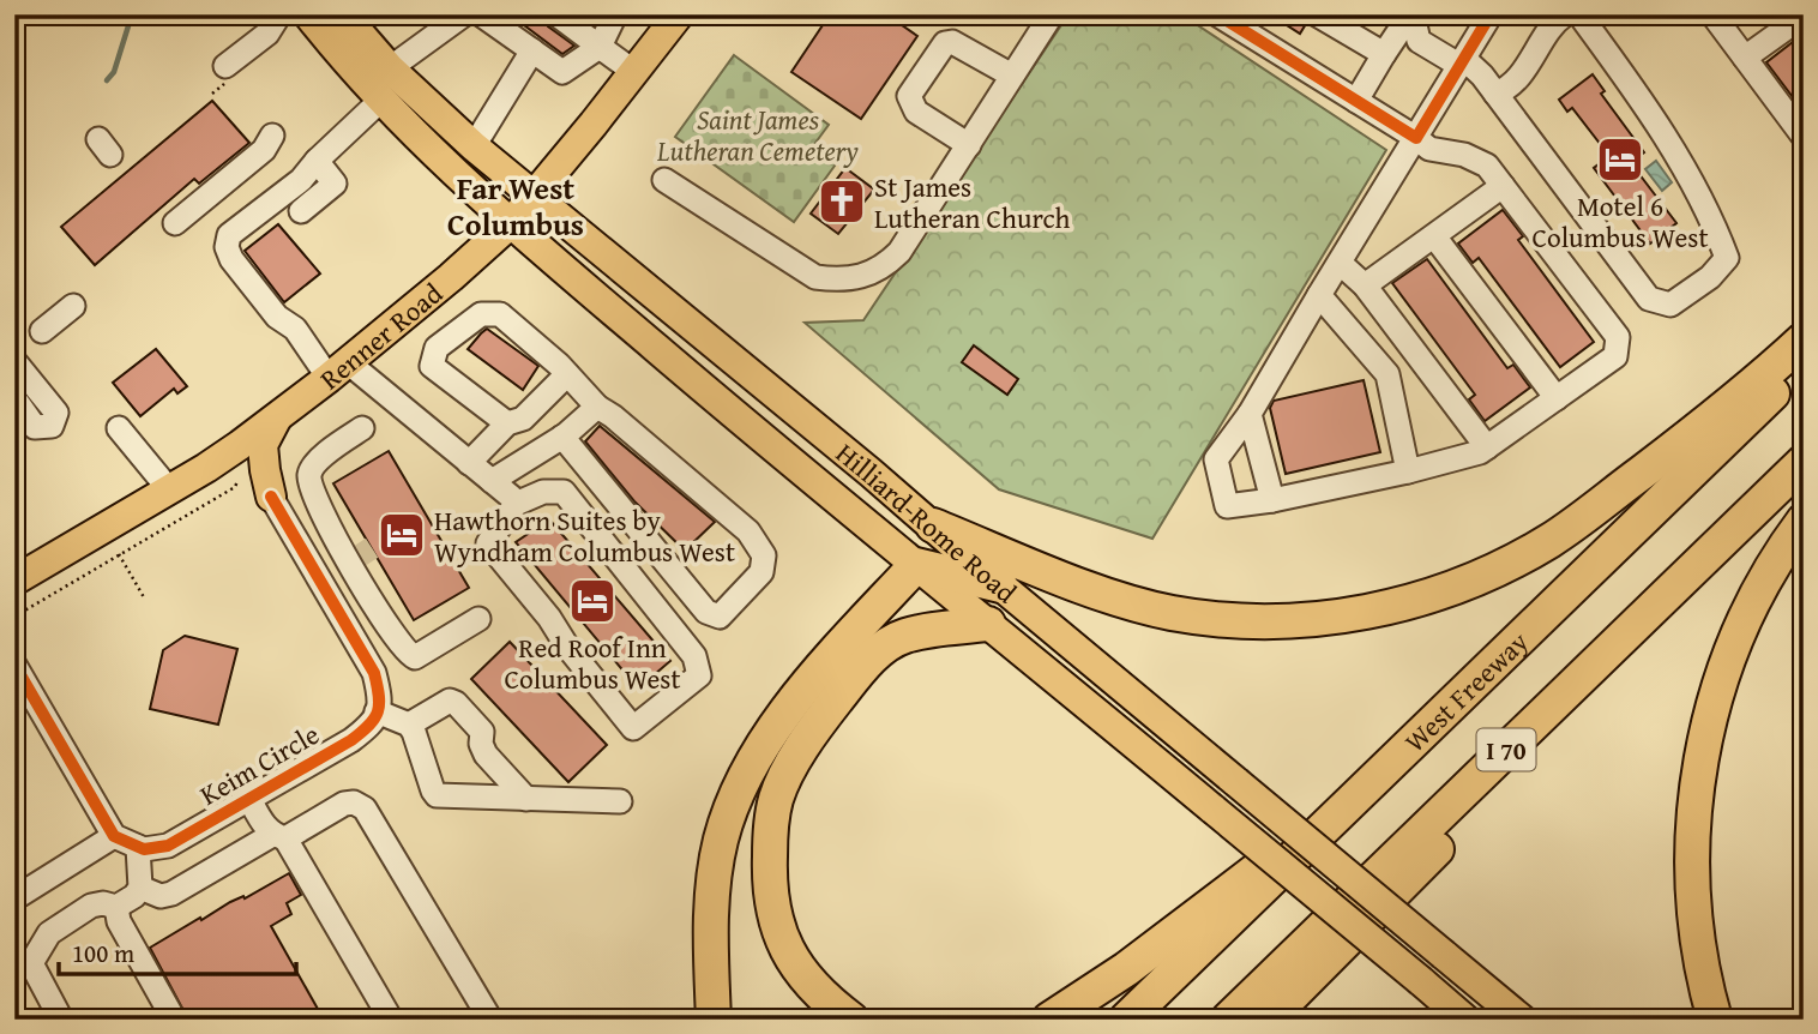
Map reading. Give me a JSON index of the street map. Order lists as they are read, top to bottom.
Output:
{
  "streets": {
    "highway": ["West Freeway", "I 70"],
    "main road": ["Renner Road", "Hilliard-Rome Road"],
    "street": ["Keim Circle"]
  },
  "crossings": [
    ["Renner Road", "Hilliard-Rome Road"]
  ],
  "districts": ["Far West Columbus"],
  "parks": ["Saint James Lutheran Cemetery"],
  "places": {
    "hotel": ["Motel 6 Columbus West", "Hawthorn Suites by Wyndham Columbus West", "Red Roof Inn Columbus West"],
    "church": ["St James Lutheran Church"]
  },
  "scale_bar": "100 m"
}
